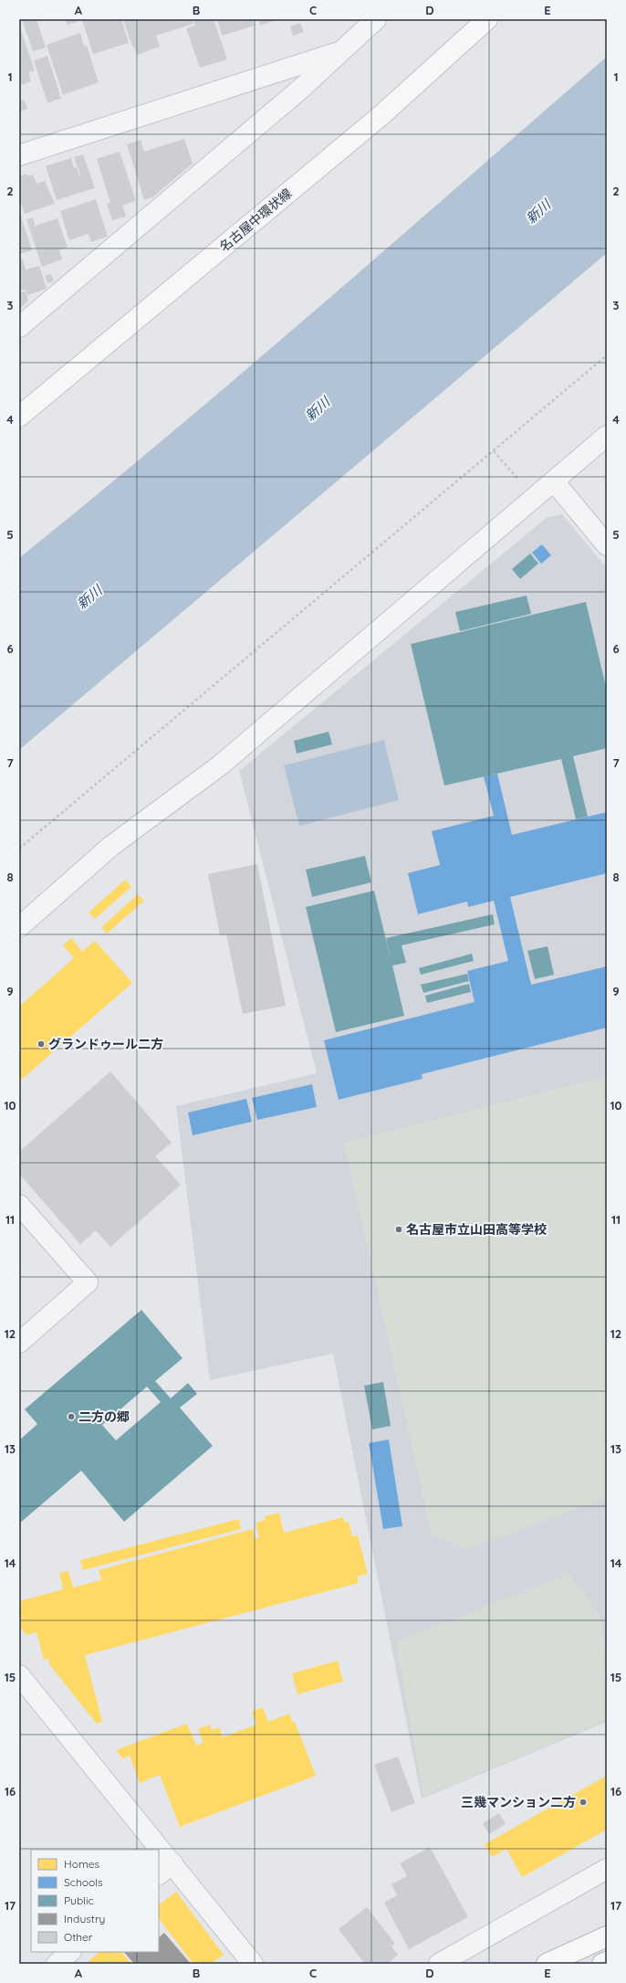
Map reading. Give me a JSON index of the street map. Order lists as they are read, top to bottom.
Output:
{
  "streets": {
    "main road": ["名古屋中環状線"]
  },
  "water": ["新川"],
  "places": [
    "グランドゥール二方",
    "名古屋市立山田高等学校",
    "二方の郷",
    "三幾マンション二方"
  ],
  "legend": [
    "Homes",
    "Schools",
    "Public",
    "Industry",
    "Other"
  ],
  "grid": {
    "columns": [
      "A",
      "B",
      "C",
      "D",
      "E"
    ],
    "rows": [
      "1",
      "2",
      "3",
      "4",
      "5",
      "6",
      "7",
      "8",
      "9",
      "10",
      "11",
      "12",
      "13",
      "14",
      "15",
      "16",
      "17"
    ]
  }
}
